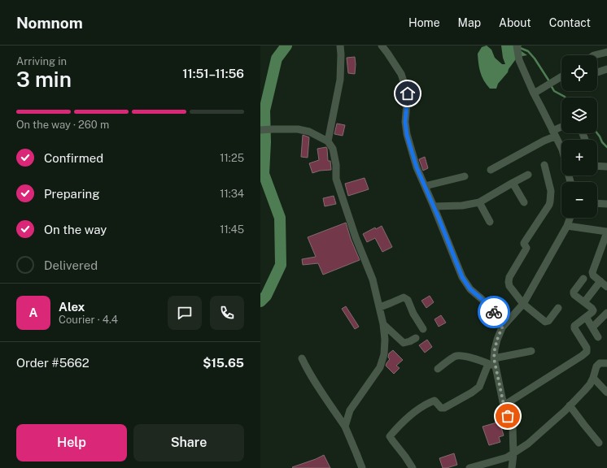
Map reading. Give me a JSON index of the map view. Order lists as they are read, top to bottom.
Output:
{
  "page": {
    "header": "Nomnom",
    "nav": [
      "Home",
      "Map",
      "About",
      "Contact"
    ],
    "heading": ["3 min", "Arriving in", "11:51–11:56"],
    "panel": [
      "Alex",
      "Courier · 4.4",
      "Order #5662",
      "$15.65"
    ],
    "map_buttons": ["+", "−"],
    "bar": "On the way · 260 m",
    "list": [
      ["Confirmed", "11:25"],
      ["Preparing", "11:34"],
      ["On the way", "11:45"],
      "Delivered"
    ],
    "round": "A",
    "buttons": ["Help", "Share"]
  }
}
